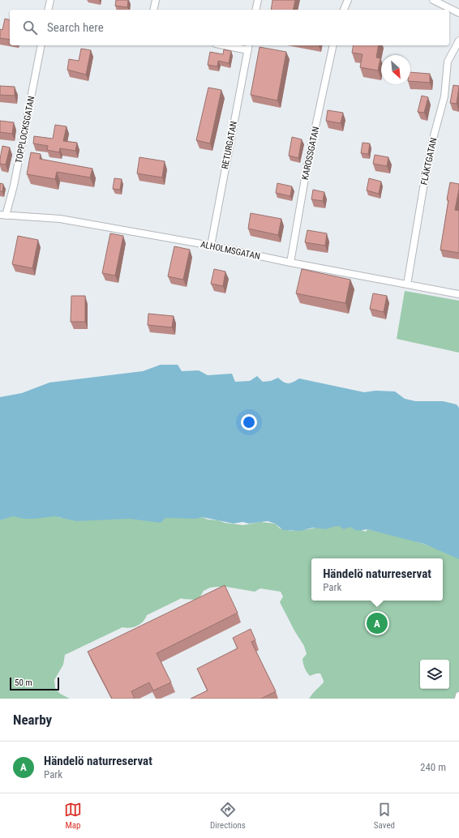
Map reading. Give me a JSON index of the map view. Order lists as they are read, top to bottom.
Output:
{
  "streets": {
    "street": [
      "TOPPLOCKSGATAN",
      "RETURGATAN",
      "KAROSSGATAN",
      "FLÄKTGATAN",
      "ALHOLMSGATAN"
    ]
  },
  "crossings": [
    ["TOPPLOCKSGATAN", "ALHOLMSGATAN"],
    ["RETURGATAN", "ALHOLMSGATAN"],
    ["KAROSSGATAN", "ALHOLMSGATAN"],
    ["FLÄKTGATAN", "ALHOLMSGATAN"]
  ],
  "scale_bar": "50 m",
  "north": "bottom right",
  "page": {
    "search": "Search here",
    "popup": ["Händelö naturreservat", "Park"],
    "pins": "A",
    "scale": "50 m",
    "heading": "Nearby",
    "list": [
      {
        "mark": "A",
        "name": "Händelö naturreservat",
        "note": "Park",
        "value": "240 m"
      }
    ],
    "nav": ["Map", "Directions", "Saved"]
  }
}
